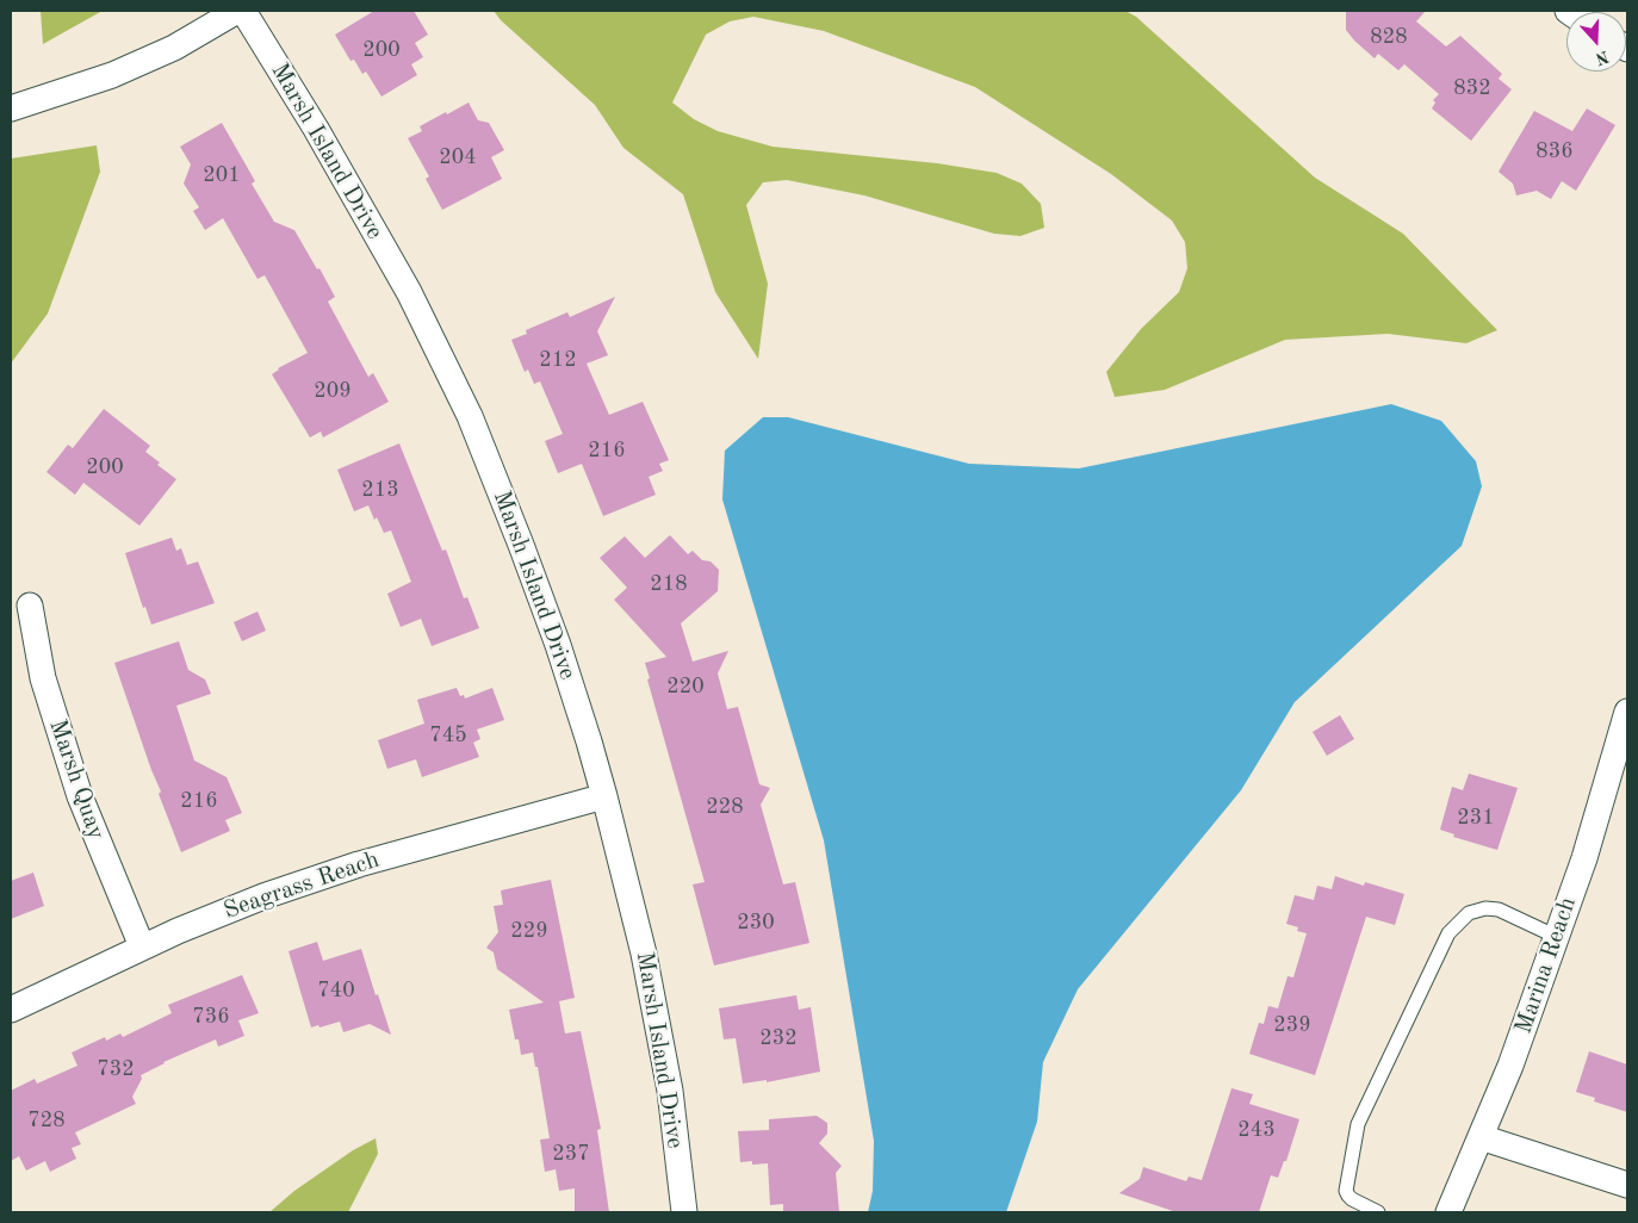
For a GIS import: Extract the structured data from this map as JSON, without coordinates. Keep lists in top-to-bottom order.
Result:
{
  "streets": {
    "street": [
      "Marsh Island Drive",
      "Marsh Quay",
      "Seagrass Reach",
      "Marina Reach"
    ]
  },
  "crossings": [
    ["Marsh Island Drive", "Seagrass Reach"],
    ["Marsh Quay", "Seagrass Reach"]
  ],
  "house_numbers": [
    "828",
    "200",
    "832",
    "836",
    "204",
    "201",
    "212",
    "209",
    "216",
    "200",
    "213",
    "218",
    "220",
    "745",
    "216",
    "228",
    "231",
    "230",
    "229",
    "740",
    "736",
    "239",
    "232",
    "732",
    "728",
    "243",
    "237"
  ],
  "north": "bottom"
}
